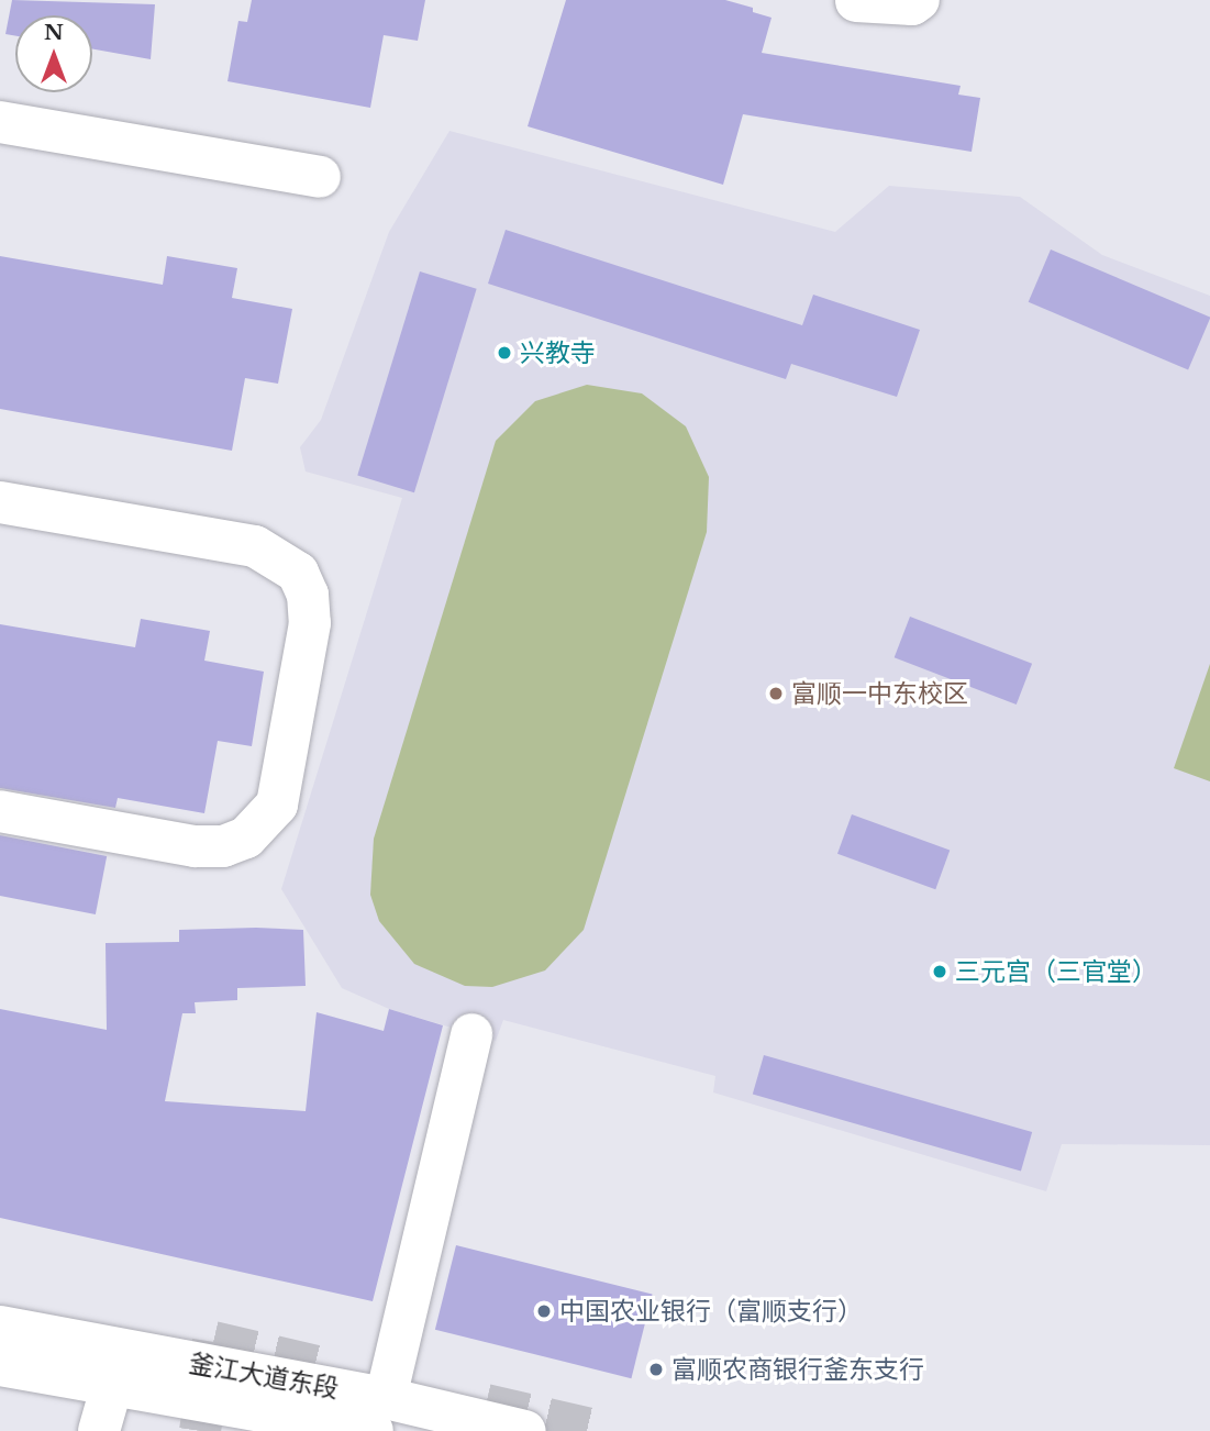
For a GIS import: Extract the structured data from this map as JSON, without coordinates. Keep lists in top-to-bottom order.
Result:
{
  "streets": {
    "main road": ["釜江大道东段"]
  },
  "places": [
    "兴教寺",
    "富顺一中东校区",
    "三元宫（三官堂）",
    "中国农业银行（富顺支行）",
    "富顺农商银行釜东支行"
  ],
  "north": "top"
}
